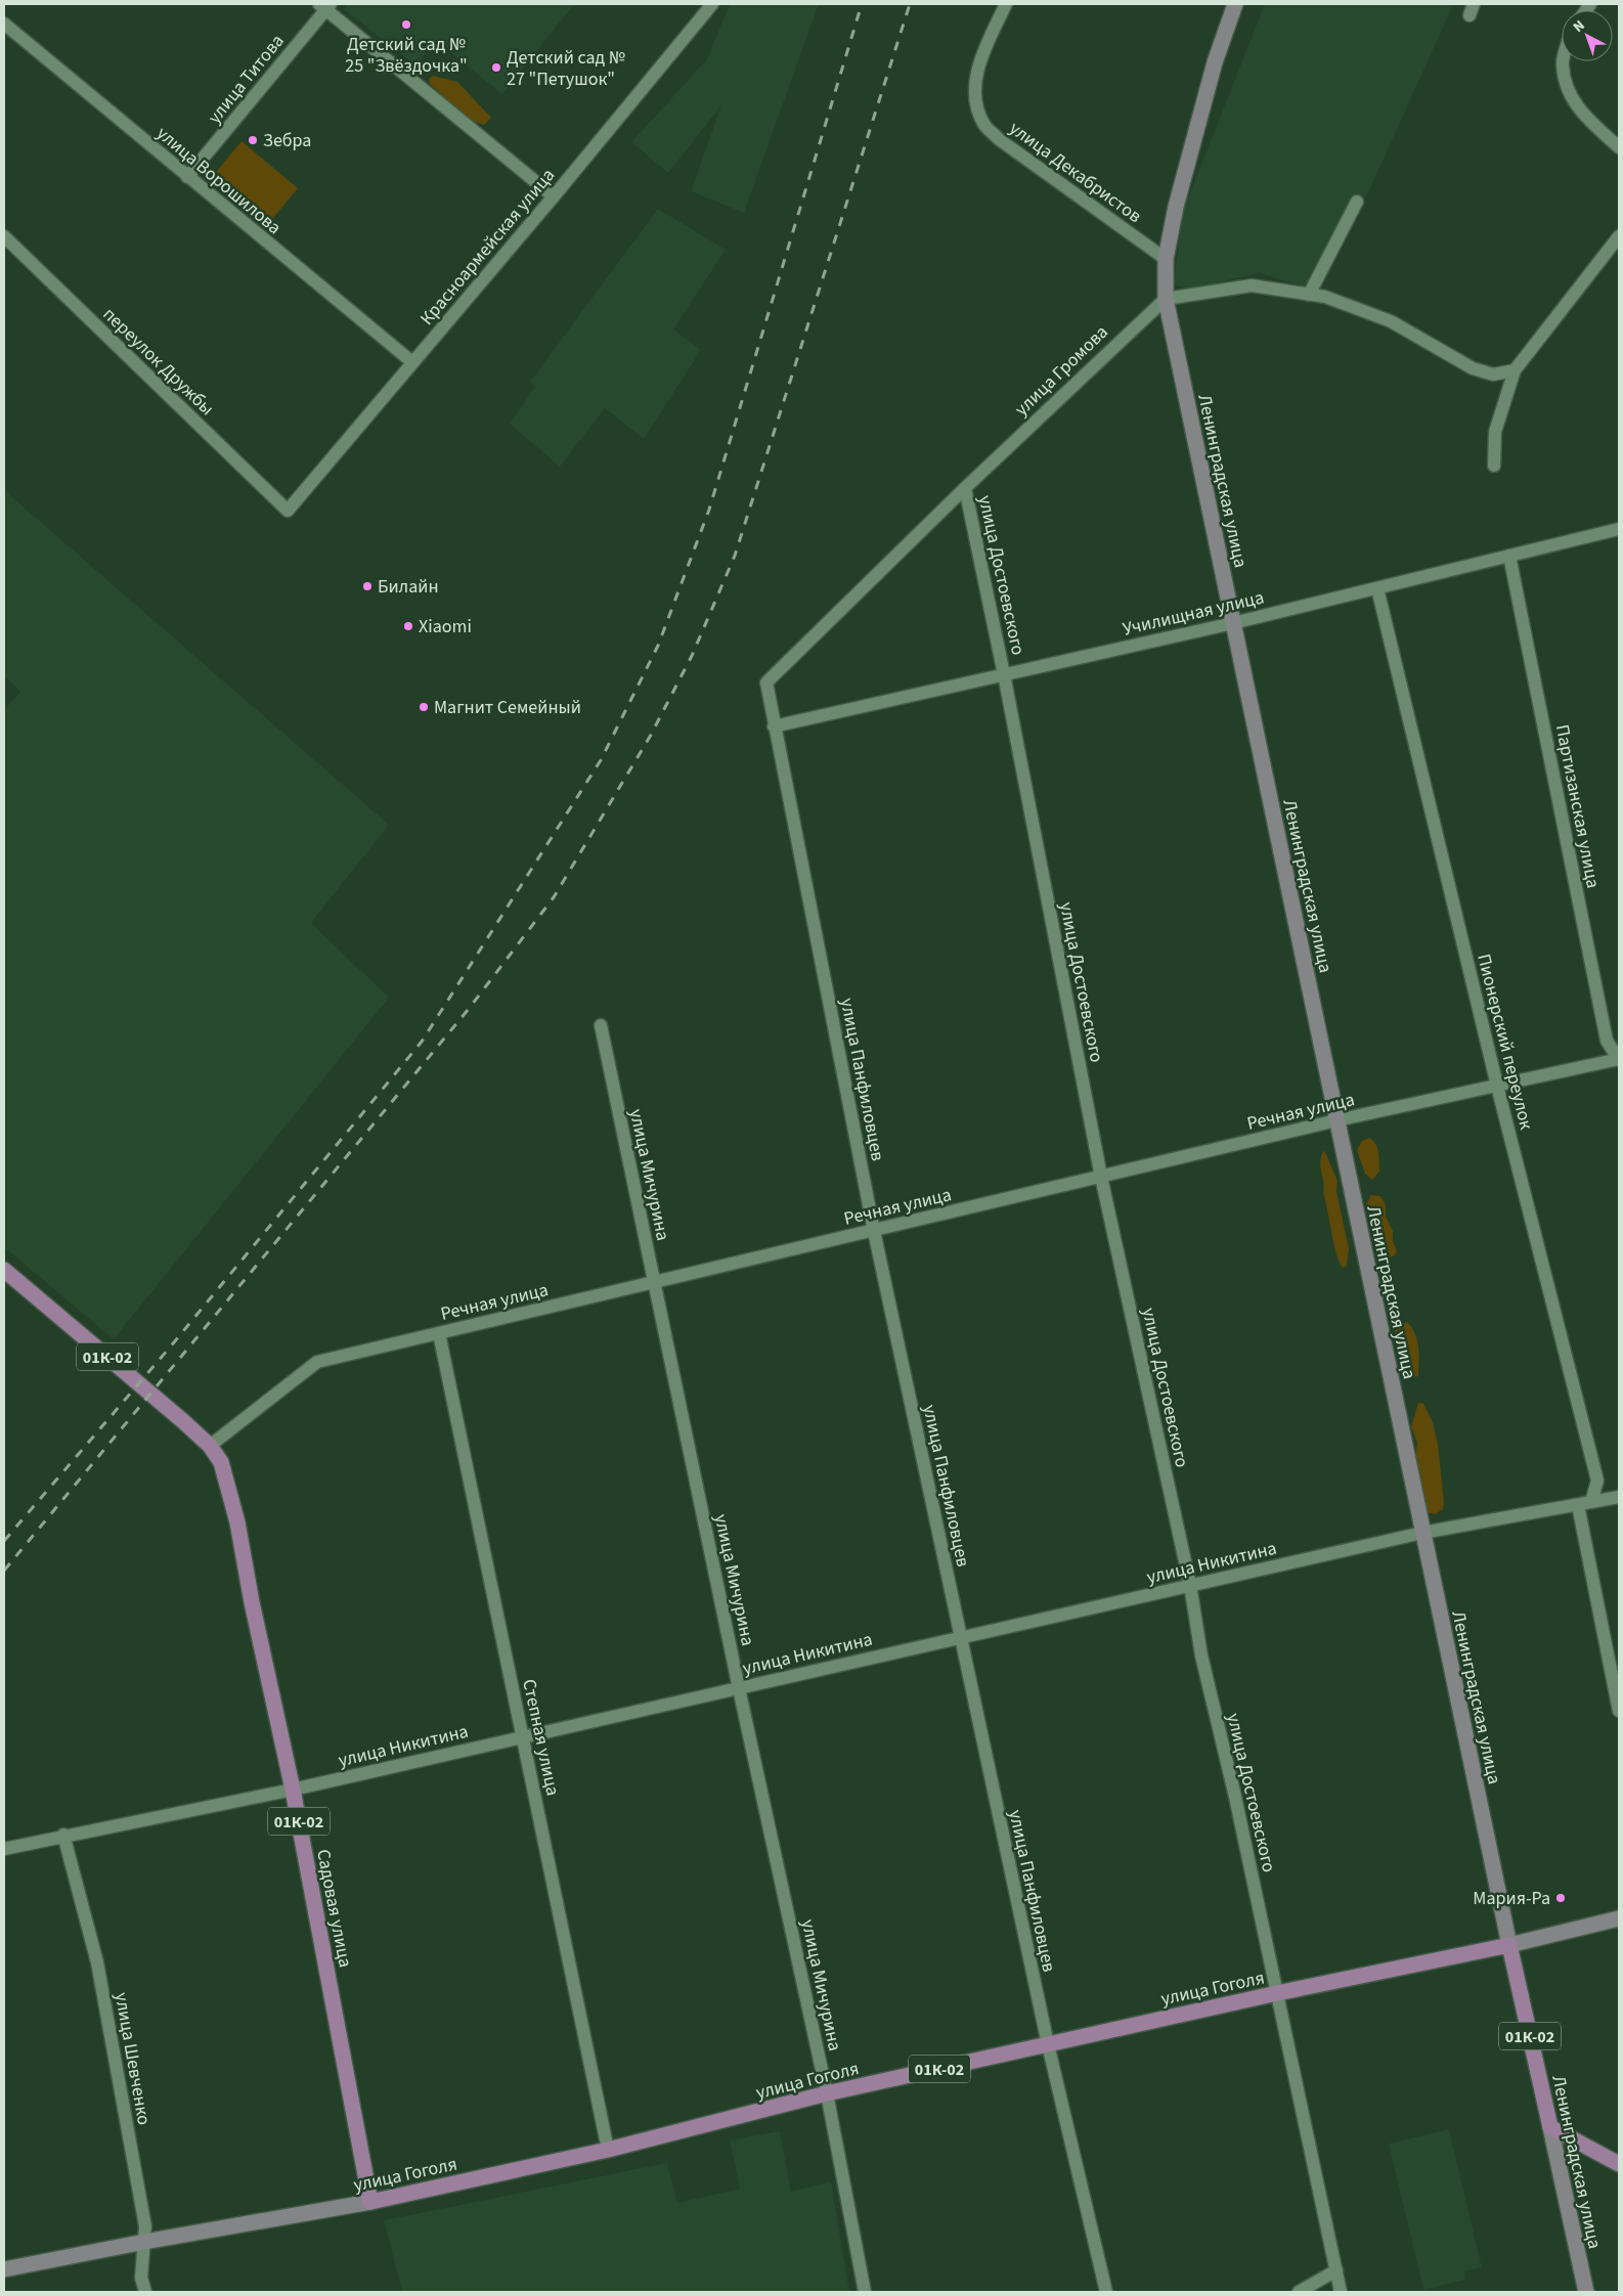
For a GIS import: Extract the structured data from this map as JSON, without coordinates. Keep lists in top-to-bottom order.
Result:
{
  "streets": {
    "main road": [
      "Ленинградская улица",
      "01К-02",
      "Садовая улица",
      "улица Гоголя"
    ],
    "street": [
      "улица Титова",
      "улица Декабристов",
      "улица Ворошилова",
      "Красноармейская улица",
      "переулок Дружбы",
      "улица Громова",
      "улица Достоевского",
      "Училищная улица",
      "Партизанская улица",
      "Пионерский переулок",
      "улица Панфиловцев",
      "Речная улица",
      "улица Мичурина",
      "улица Никитина",
      "Степная улица",
      "улица Шевченко"
    ]
  },
  "crossings": [
    ["улица Титова", "улица Ворошилова"],
    ["улица Ворошилова", "Красноармейская улица"],
    ["Красноармейская улица", "переулок Дружбы"],
    ["улица Громова", "Ленинградская улица"],
    ["улица Громова", "улица Достоевского"],
    ["улица Громова", "улица Панфиловцев"],
    ["Ленинградская улица", "Училищная улица"],
    ["Ленинградская улица", "Речная улица"],
    ["Ленинградская улица", "улица Никитина"],
    ["Ленинградская улица", "улица Гоголя"],
    ["улица Достоевского", "Училищная улица"],
    ["улица Достоевского", "Речная улица"],
    ["улица Достоевского", "улица Никитина"],
    ["улица Достоевского", "улица Гоголя"],
    ["Училищная улица", "Партизанская улица"],
    ["Училищная улица", "Пионерский переулок"],
    ["Училищная улица", "улица Панфиловцев"],
    ["Партизанская улица", "Речная улица"],
    ["Пионерский переулок", "Речная улица"],
    ["Пионерский переулок", "улица Никитина"],
    ["улица Панфиловцев", "Речная улица"],
    ["улица Панфиловцев", "улица Никитина"],
    ["улица Панфиловцев", "улица Гоголя"],
    ["Речная улица", "улица Мичурина"],
    ["Речная улица", "01К-02"],
    ["Речная улица", "Степная улица"],
    ["Речная улица", "Садовая улица"],
    ["улица Мичурина", "улица Никитина"],
    ["улица Мичурина", "улица Гоголя"],
    ["01К-02", "Садовая улица"],
    ["улица Никитина", "Степная улица"],
    ["улица Никитина", "Садовая улица"],
    ["улица Никитина", "улица Шевченко"],
    ["Степная улица", "улица Гоголя"],
    ["Садовая улица", "улица Гоголя"],
    ["улица Гоголя", "улица Шевченко"]
  ],
  "places": [
    "Детский сад № 25 \"Звёздочка\"",
    "Детский сад № 27 \"Петушок\"",
    "Зебра",
    "Билайн",
    "Xiaomi",
    "Магнит Семейный",
    "Мария-Ра"
  ],
  "north": "top left"
}
